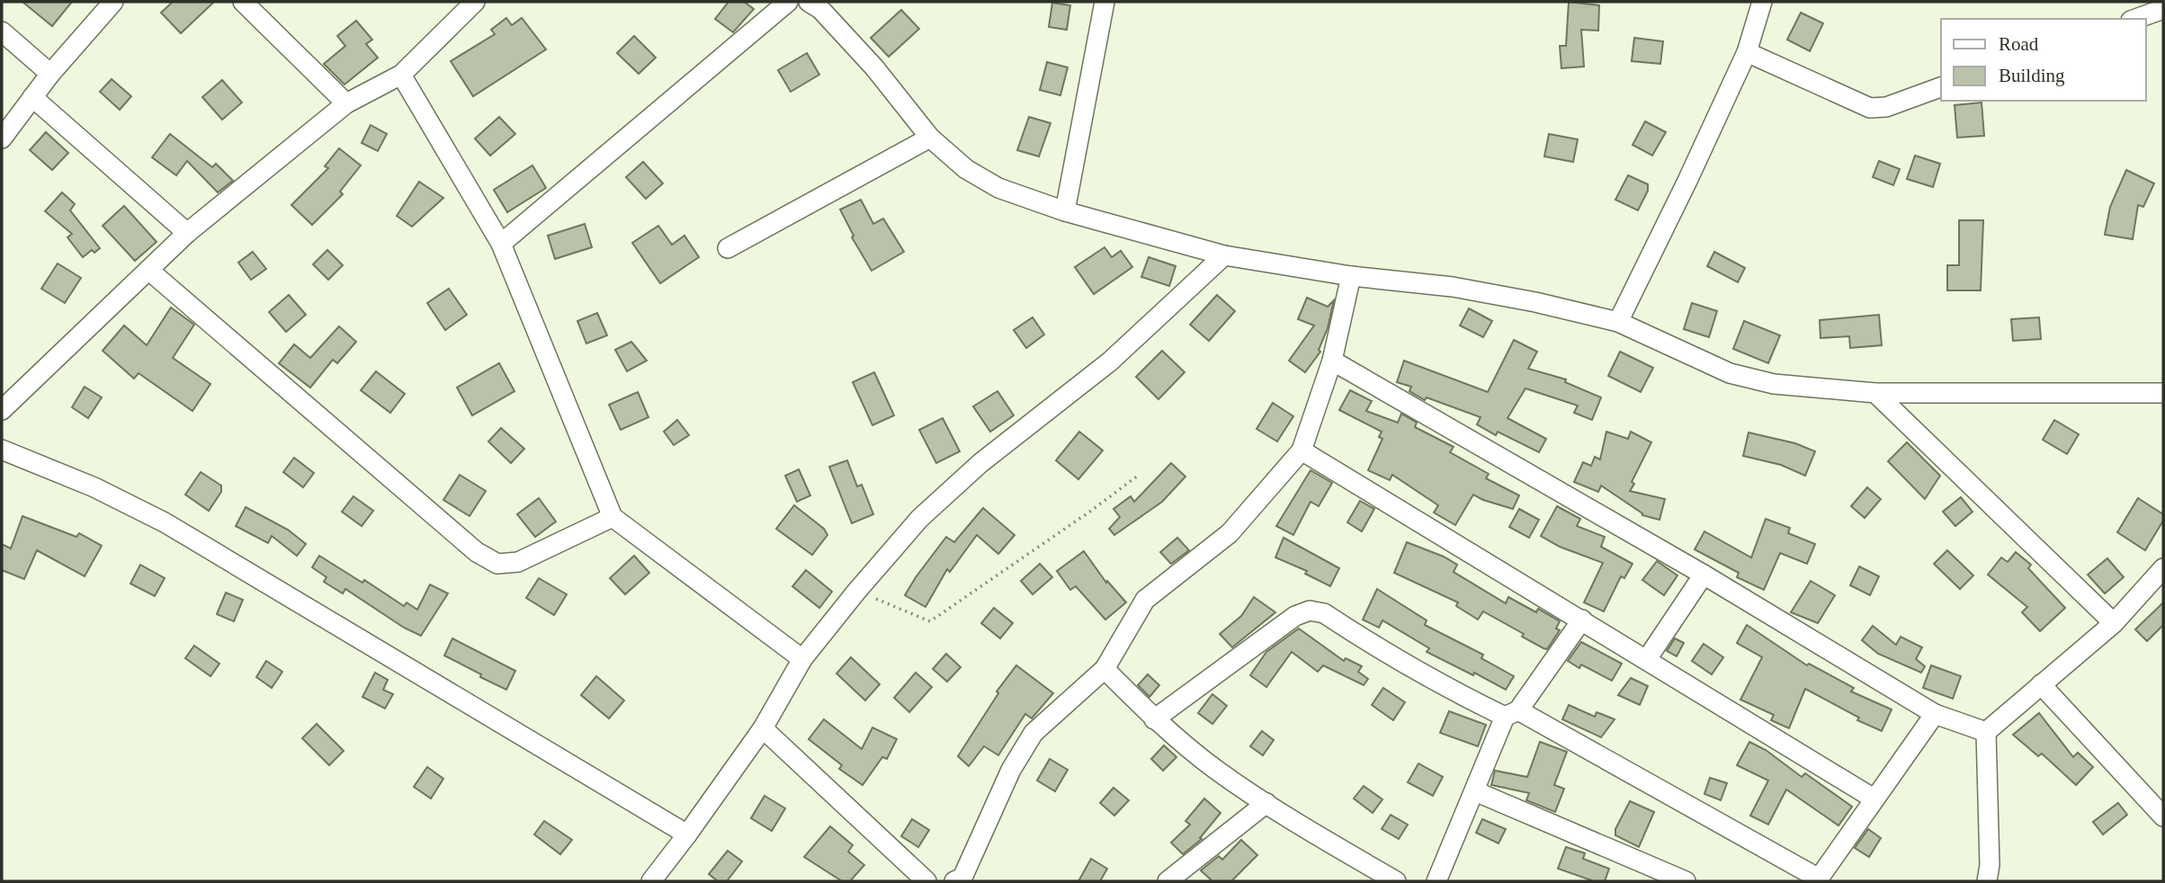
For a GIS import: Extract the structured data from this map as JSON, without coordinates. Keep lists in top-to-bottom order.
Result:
{
  "legend": ["Road", "Building"]
}
